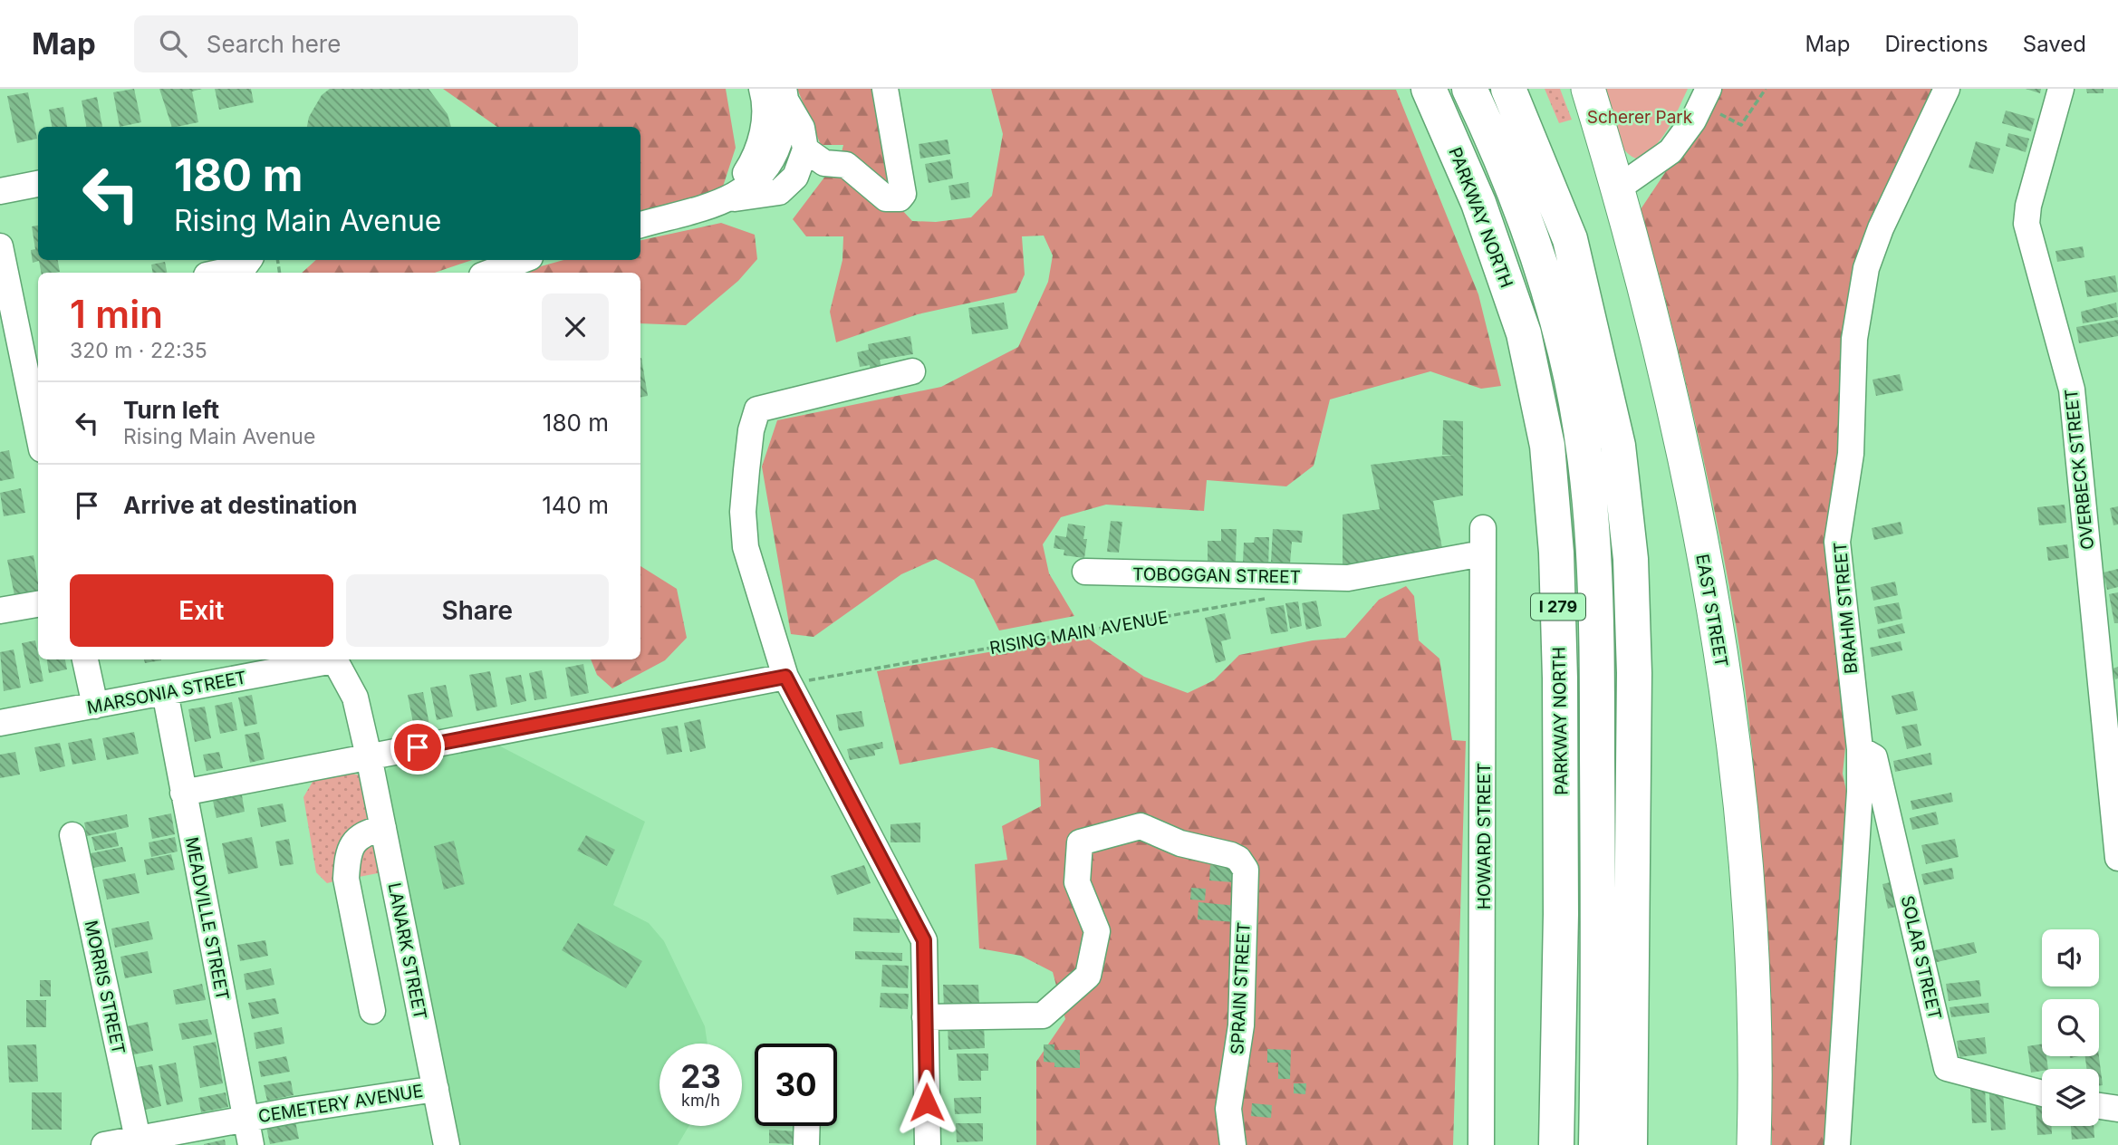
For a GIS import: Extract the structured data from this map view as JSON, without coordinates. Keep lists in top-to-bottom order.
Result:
{
  "streets": {
    "highway": ["PARKWAY NORTH", "I 279"],
    "main road": ["EAST STREET"],
    "street": [
      "OVERBECK STREET",
      "TOBOGGAN STREET",
      "BRAHM STREET",
      "MARSONIA STREET",
      "HOWARD STREET",
      "MEADVILLE STREET",
      "LANARK STREET",
      "SOLAR STREET",
      "MORRIS STREET",
      "SPRAIN STREET",
      "CEMETERY AVENUE"
    ],
    "path": ["RISING MAIN AVENUE"]
  },
  "crossings": [
    ["TOBOGGAN STREET", "HOWARD STREET"],
    ["BRAHM STREET", "SOLAR STREET"],
    ["MARSONIA STREET", "MEADVILLE STREET"],
    ["MEADVILLE STREET", "CEMETERY AVENUE"],
    ["LANARK STREET", "CEMETERY AVENUE"],
    ["MORRIS STREET", "CEMETERY AVENUE"]
  ],
  "parks": ["Scherer Park"],
  "page": {
    "header": "Map",
    "search": "Search here",
    "nav": ["Map", "Directions", "Saved"],
    "turn": ["180 m", "Rising Main Avenue"],
    "heading": ["1 min", "320 m · 22:35"],
    "list": [
      {
        "name": "Turn left",
        "note": "Rising Main Avenue",
        "value": "180 m"
      },
      {
        "name": "Arrive at destination",
        "value": "140 m"
      }
    ],
    "buttons": ["Exit", "Share"],
    "speed": "23 km/h",
    "limit": "30"
  }
}
